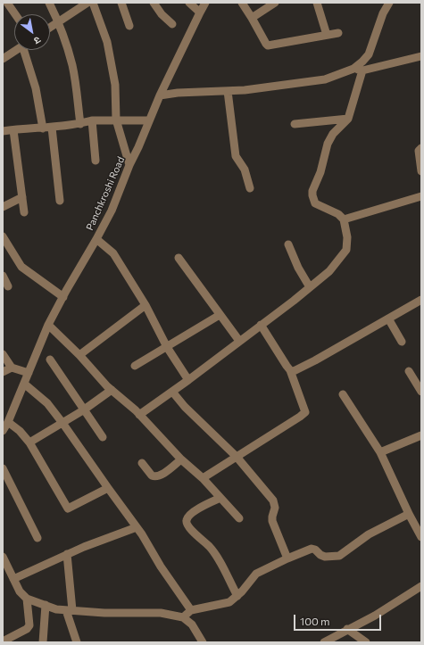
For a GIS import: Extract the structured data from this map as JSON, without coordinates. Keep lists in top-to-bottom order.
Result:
{
  "streets": {
    "street": ["Panchkroshi Road"]
  },
  "scale_bar": "100 m",
  "north": "bottom right"
}
